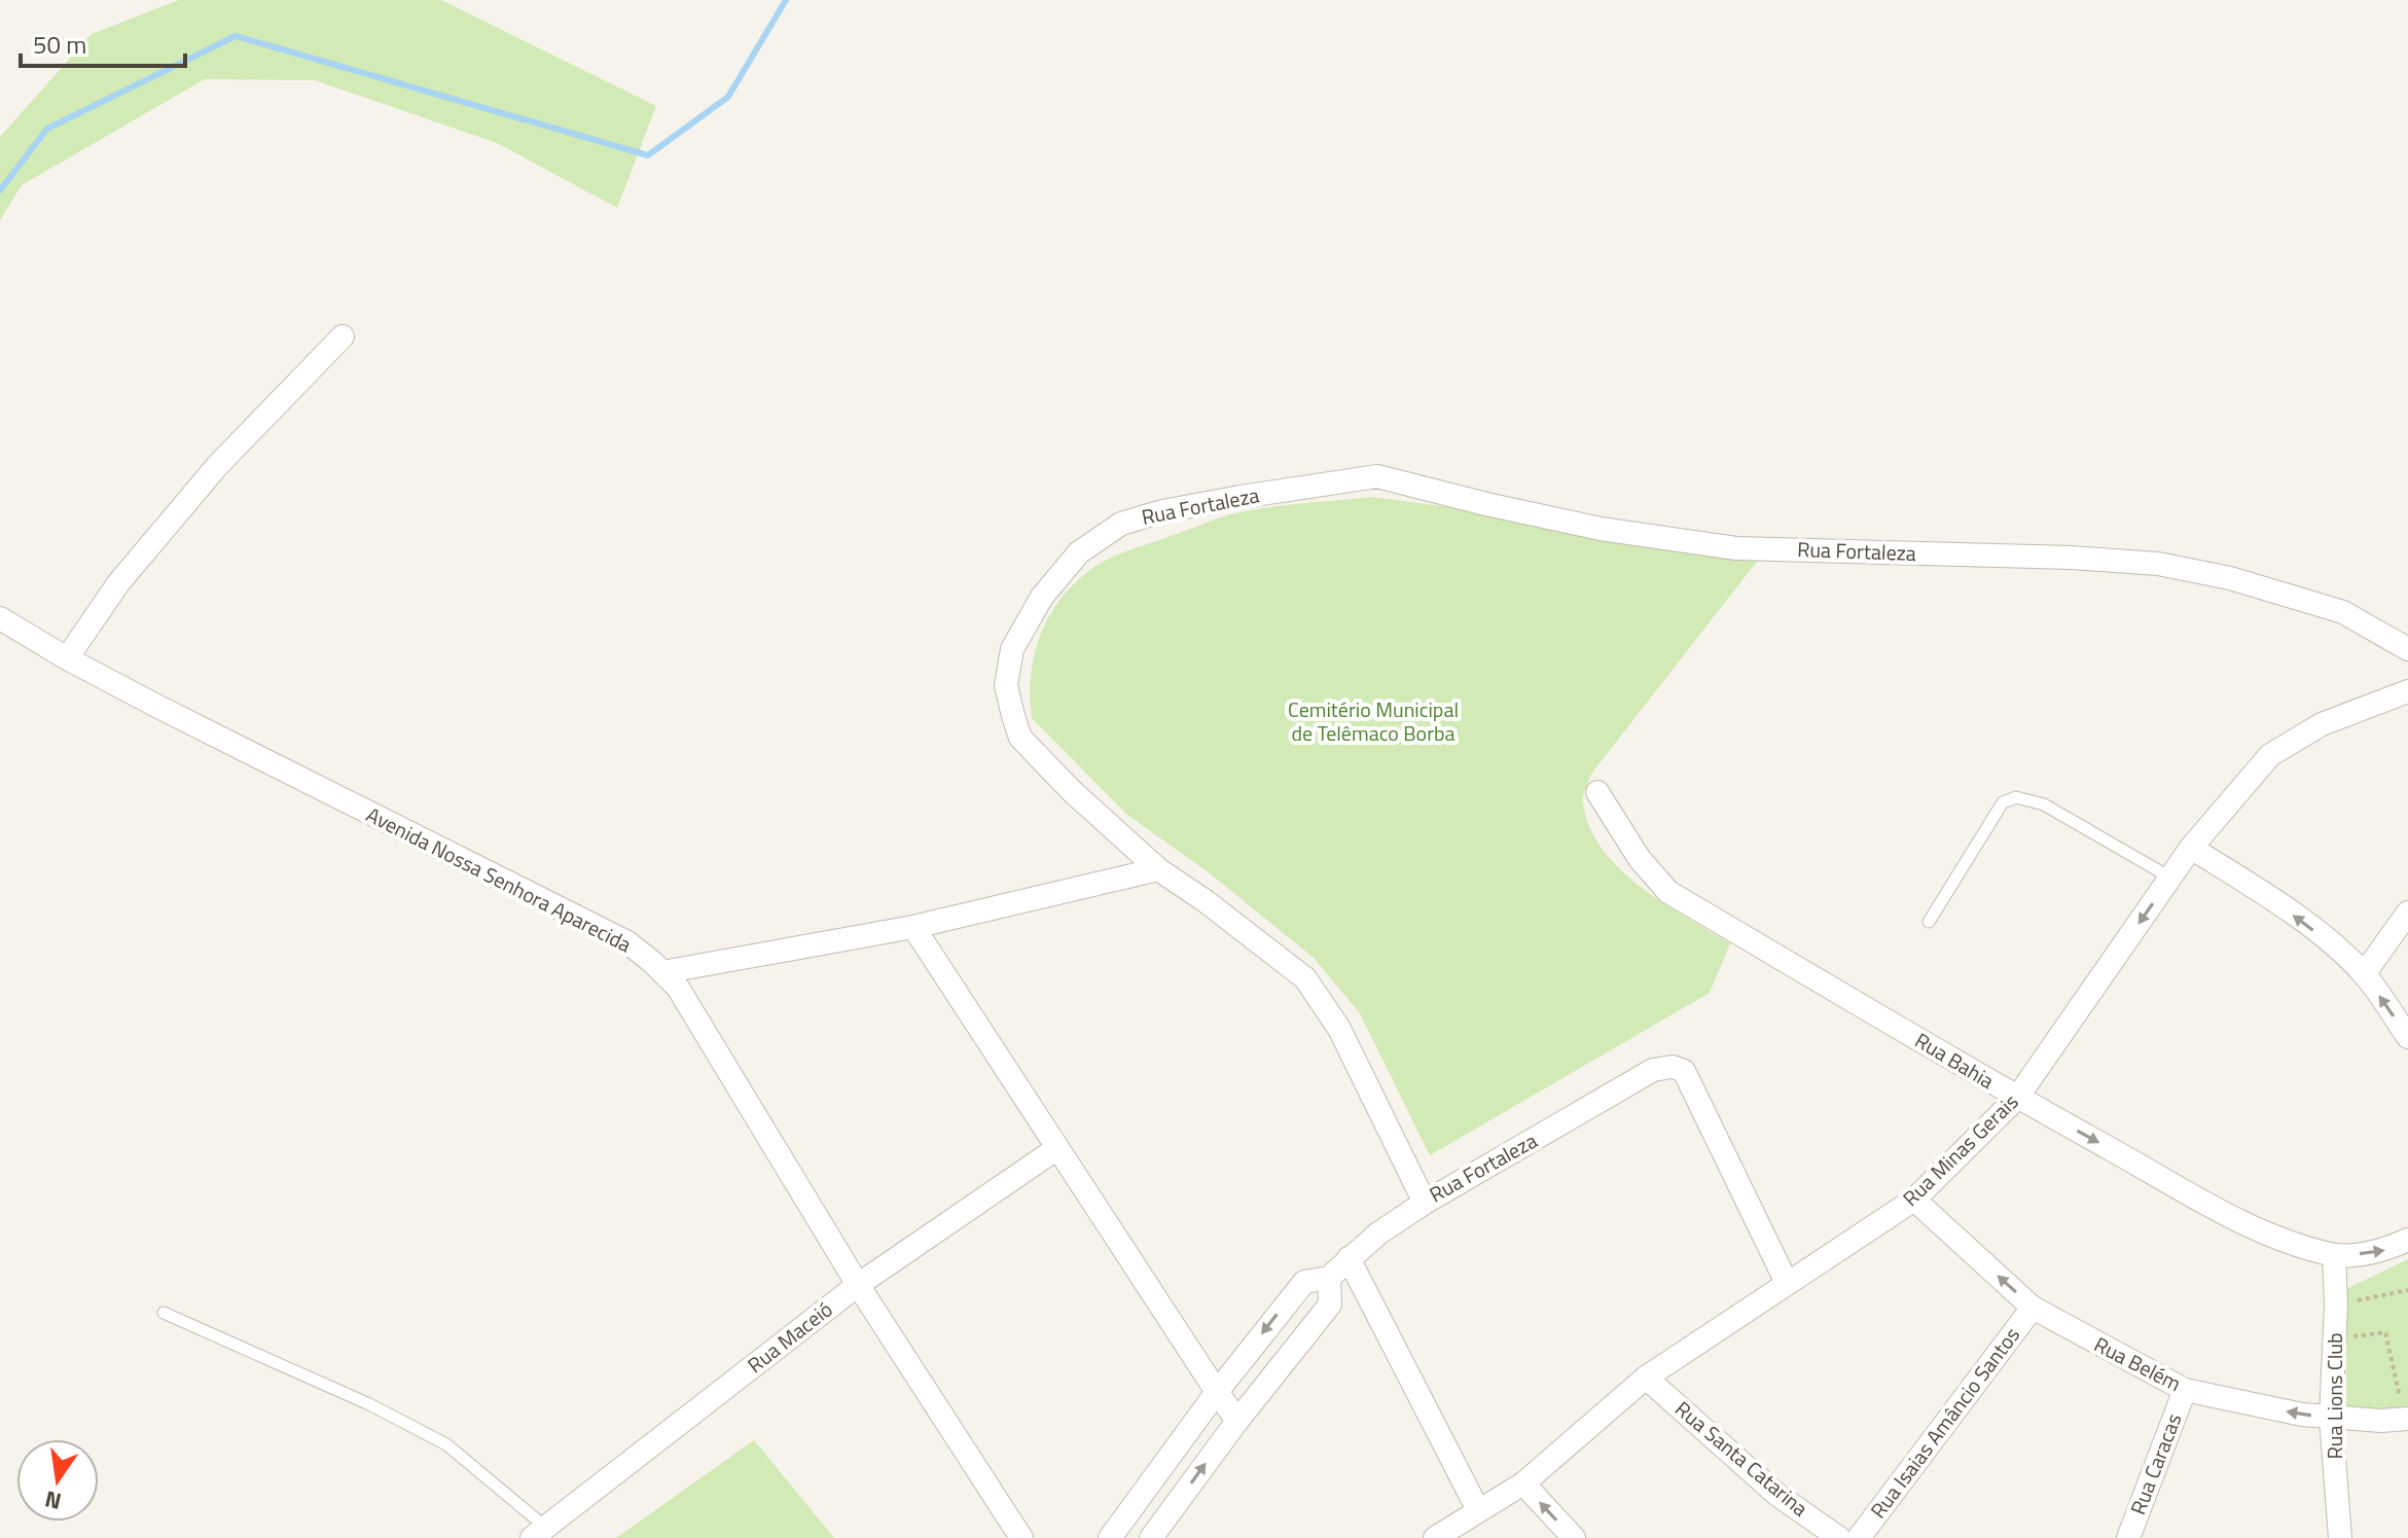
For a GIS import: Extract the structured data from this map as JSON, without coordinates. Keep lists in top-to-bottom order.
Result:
{
  "streets": {
    "street": [
      "Rua Fortaleza",
      "Avenida Nossa Senhora Aparecida",
      "Rua Bahia",
      "Rua Minas Gerais",
      "Rua Maceió",
      "Rua Belém",
      "Rua Lions Club",
      "Rua Isaias Amâncio Santos",
      "Rua Santa Catarina",
      "Rua Caracas"
    ]
  },
  "crossings": [
    ["Rua Fortaleza", "Rua Minas Gerais"],
    ["Avenida Nossa Senhora Aparecida", "Rua Maceió"],
    ["Rua Bahia", "Rua Minas Gerais"],
    ["Rua Bahia", "Rua Lions Club"],
    ["Rua Minas Gerais", "Rua Belém"],
    ["Rua Minas Gerais", "Rua Santa Catarina"],
    ["Rua Belém", "Rua Lions Club"],
    ["Rua Belém", "Rua Isaias Amâncio Santos"],
    ["Rua Belém", "Rua Caracas"]
  ],
  "one_way": ["Rua Bahia", "Rua Belém"],
  "parks": ["Cemitério Municipal de Telêmaco Borba"],
  "scale_bar": "50 m",
  "north": "bottom"
}
